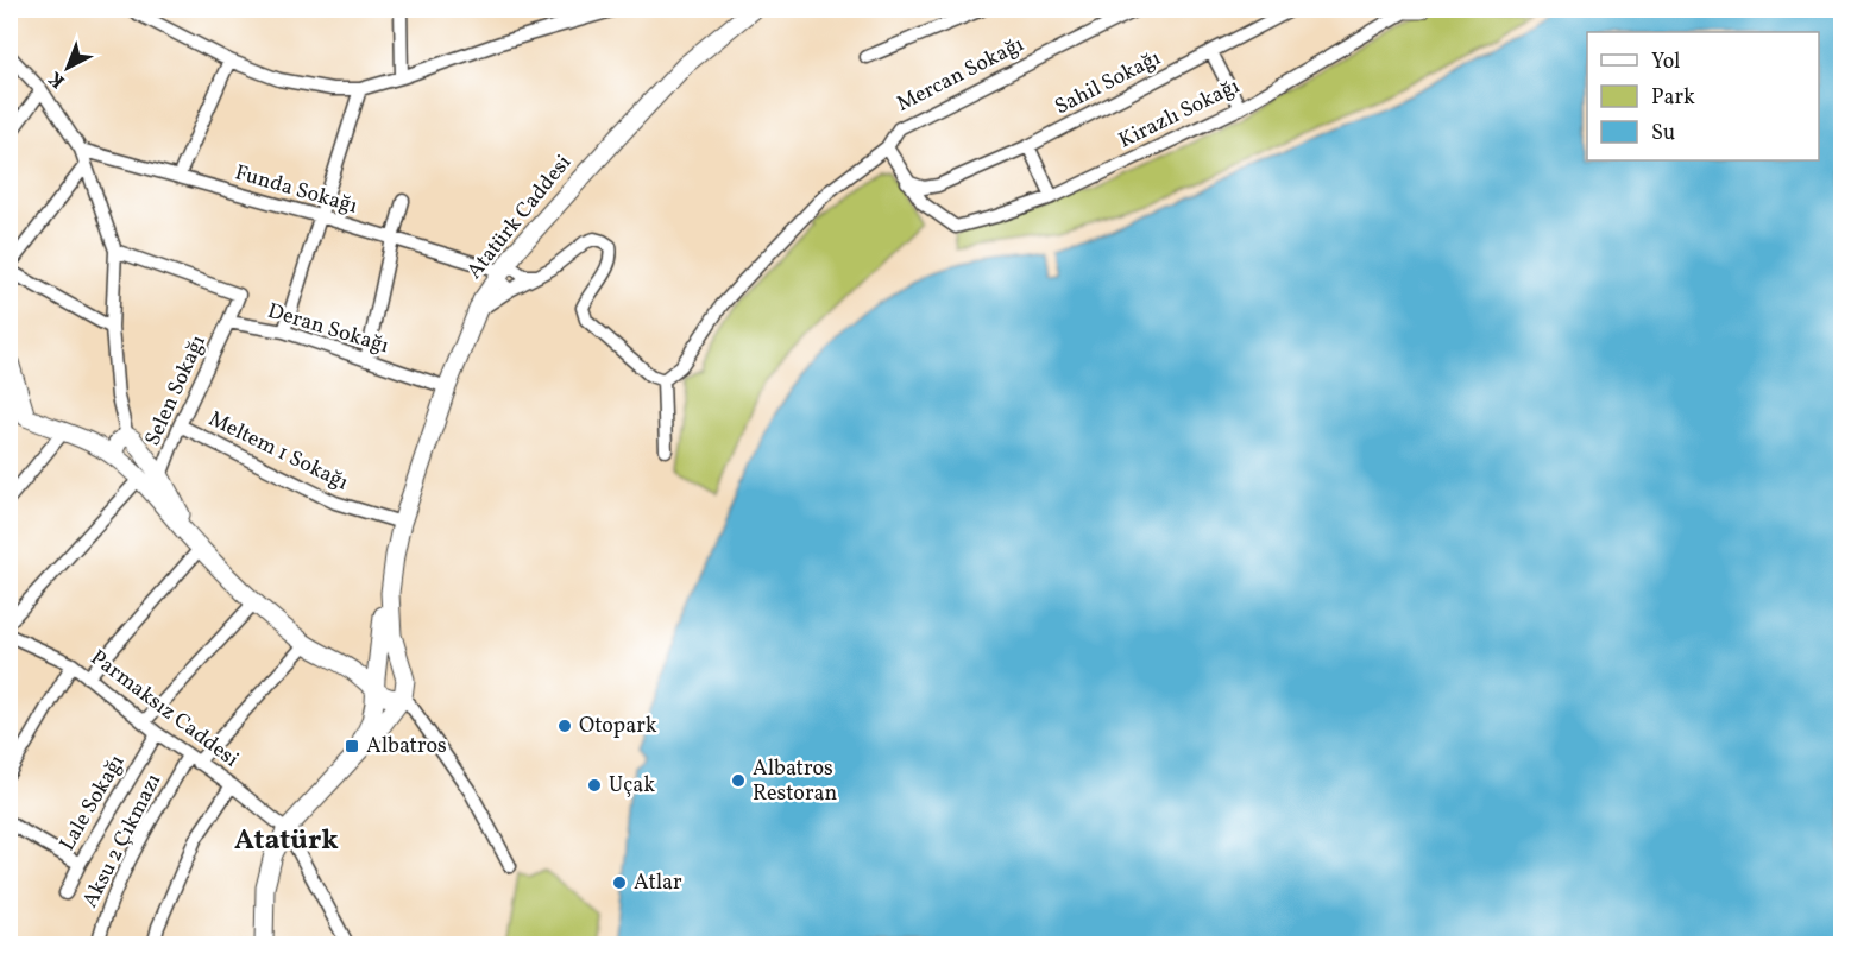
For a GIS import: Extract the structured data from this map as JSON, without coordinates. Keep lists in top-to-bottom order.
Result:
{
  "streets": {
    "main road": ["Atatürk Caddesi"],
    "street": [
      "Mercan Sokağı",
      "Sahil Sokağı",
      "Kirazlı Sokağı",
      "Funda Sokağı",
      "Deran Sokağı",
      "Selen Sokağı",
      "Meltem 1 Sokağı",
      "Parmaksız Caddesi",
      "Lale Sokağı",
      "Aksu 2 Çıkmazı"
    ]
  },
  "crossings": [
    ["Funda Sokağı", "Atatürk Caddesi"],
    ["Atatürk Caddesi", "Deran Sokağı"],
    ["Atatürk Caddesi", "Meltem 1 Sokağı"],
    ["Deran Sokağı", "Selen Sokağı"],
    ["Selen Sokağı", "Meltem 1 Sokağı"],
    ["Parmaksız Caddesi", "Lale Sokağı"],
    ["Parmaksız Caddesi", "Aksu 2 Çıkmazı"]
  ],
  "districts": ["Atatürk"],
  "places": {
    "other": [
      "Otopark",
      "Albatros Restoran",
      "Uçak",
      "Atlar"
    ],
    "transit": ["Albatros"]
  },
  "legend": ["Yol", "Park", "Su"],
  "north": "bottom left"
}
